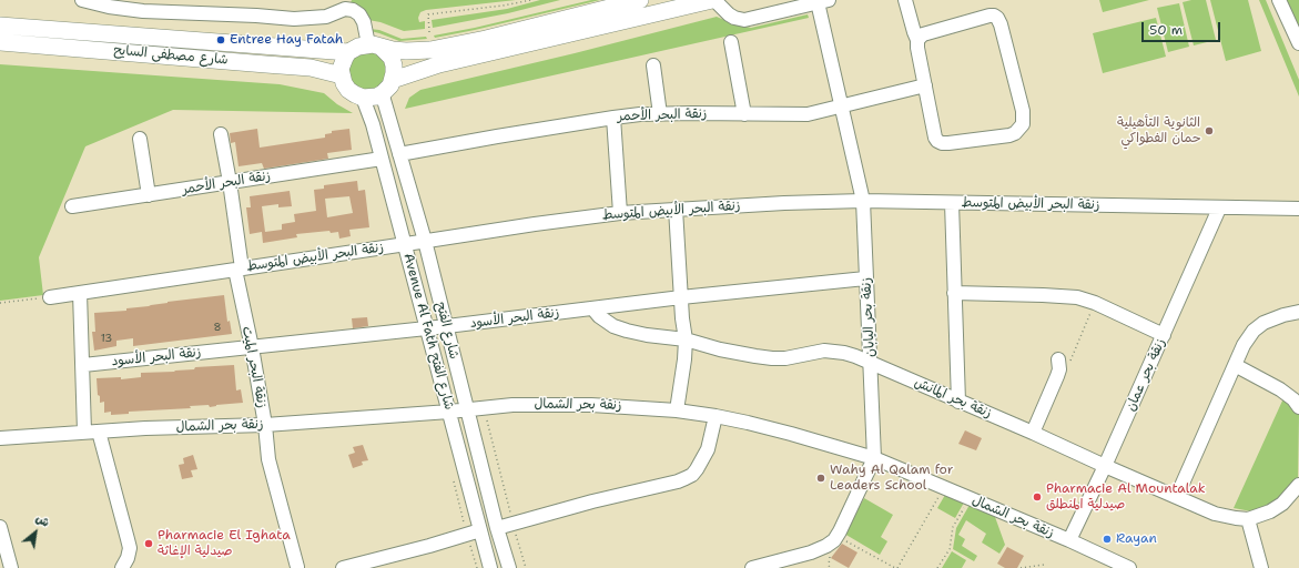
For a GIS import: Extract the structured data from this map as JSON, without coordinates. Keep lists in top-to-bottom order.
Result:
{
  "streets": {
    "main road": ["شارع مصطفى السايح"],
    "street": [
      "زنقة البحر الأحمر",
      "زنقة البحر الأبيض المتوسط",
      "زنقة بحر اليابان",
      "زنقة البحر الأسود",
      "شارع الفتح",
      "Avenue Al Fath شارع الفتح",
      "زنقة البحر الميت",
      "زنقة بحر عمان",
      "زنقة بحر المانش",
      "زنقة بحر الشمال"
    ]
  },
  "crossings": [
    ["شارع مصطفى السايح", "شارع الفتح"],
    ["شارع مصطفى السايح", "Avenue Al Fath شارع الفتح"],
    ["زنقة البحر الأحمر", "زنقة بحر اليابان"],
    ["زنقة البحر الأحمر", "شارع الفتح"],
    ["زنقة البحر الأحمر", "Avenue Al Fath شارع الفتح"],
    ["زنقة البحر الأحمر", "زنقة البحر الميت"],
    ["زنقة البحر الأبيض المتوسط", "زنقة بحر اليابان"],
    ["زنقة البحر الأبيض المتوسط", "شارع الفتح"],
    ["زنقة البحر الأبيض المتوسط", "Avenue Al Fath شارع الفتح"],
    ["زنقة البحر الأبيض المتوسط", "زنقة البحر الميت"],
    ["زنقة البحر الأبيض المتوسط", "زنقة بحر عمان"],
    ["زنقة بحر اليابان", "زنقة البحر الأسود"],
    ["زنقة بحر اليابان", "زنقة بحر المانش"],
    ["زنقة بحر اليابان", "زنقة بحر الشمال"],
    ["زنقة البحر الأسود", "شارع الفتح"],
    ["زنقة البحر الأسود", "Avenue Al Fath شارع الفتح"],
    ["زنقة البحر الأسود", "زنقة البحر الميت"],
    ["زنقة البحر الأسود", "زنقة بحر المانش"],
    ["شارع الفتح", "Avenue Al Fath شارع الفتح"],
    ["شارع الفتح", "زنقة بحر الشمال"],
    ["Avenue Al Fath شارع الفتح", "زنقة بحر الشمال"],
    ["زنقة البحر الميت", "زنقة بحر الشمال"],
    ["زنقة بحر عمان", "زنقة بحر المانش"],
    ["زنقة بحر عمان", "زنقة بحر الشمال"]
  ],
  "places": [
    "Entree Hay Fatah",
    "الثانوية التأهيلية حمان الفطواكي",
    "Wahy Al Qalam for Leaders School",
    "Pharmacie Al Mountalak صيدلية المنطلق",
    "Rayan",
    "Pharmacie El Ighata صيدلية الإغاثة"
  ],
  "house_numbers": ["8", "13"],
  "scale_bar": "50 m",
  "north": "top right"
}
